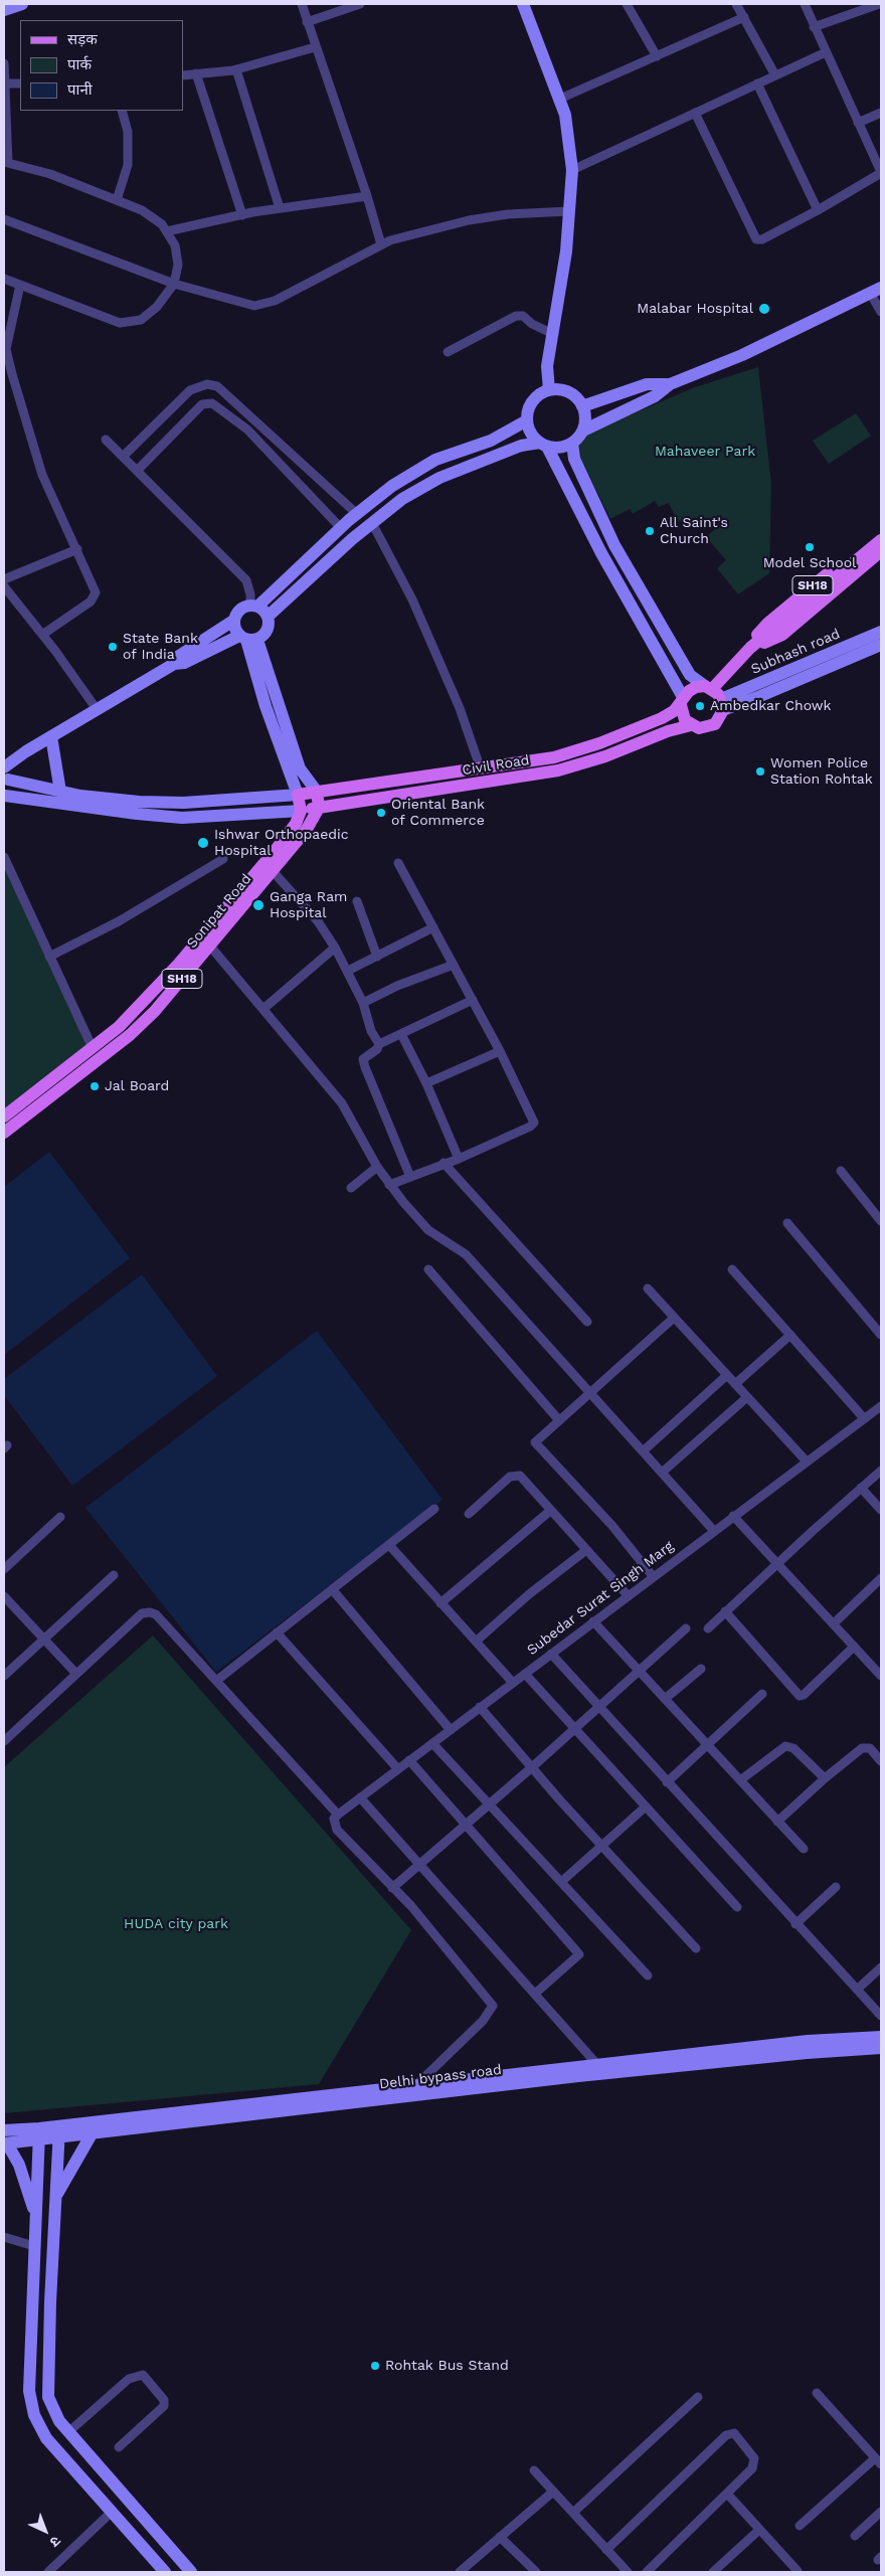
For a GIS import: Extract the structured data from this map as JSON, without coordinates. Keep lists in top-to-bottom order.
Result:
{
  "streets": {
    "main road": [
      "SH18",
      "Subhash road",
      "Civil Road",
      "Sonipat Road",
      "Delhi bypass road"
    ],
    "street": ["Subedar Surat Singh Marg"]
  },
  "crossings": [
    ["SH18", "Subhash road"],
    ["SH18", "Civil Road"],
    ["Subhash road", "Civil Road"],
    ["Civil Road", "Sonipat Road"]
  ],
  "parks": ["Mahaveer Park", "HUDA city park"],
  "places": [
    "Malabar Hospital",
    "All Saint's Church",
    "Model School",
    "State Bank of India",
    "Ambedkar Chowk",
    "Women Police Station Rohtak",
    "Oriental Bank of Commerce",
    "Ishwar Orthopaedic Hospital",
    "Ganga Ram Hospital",
    "Jal Board",
    "Rohtak Bus Stand"
  ],
  "legend": ["सड़क", "पार्क", "पानी"],
  "north": "bottom right"
}
